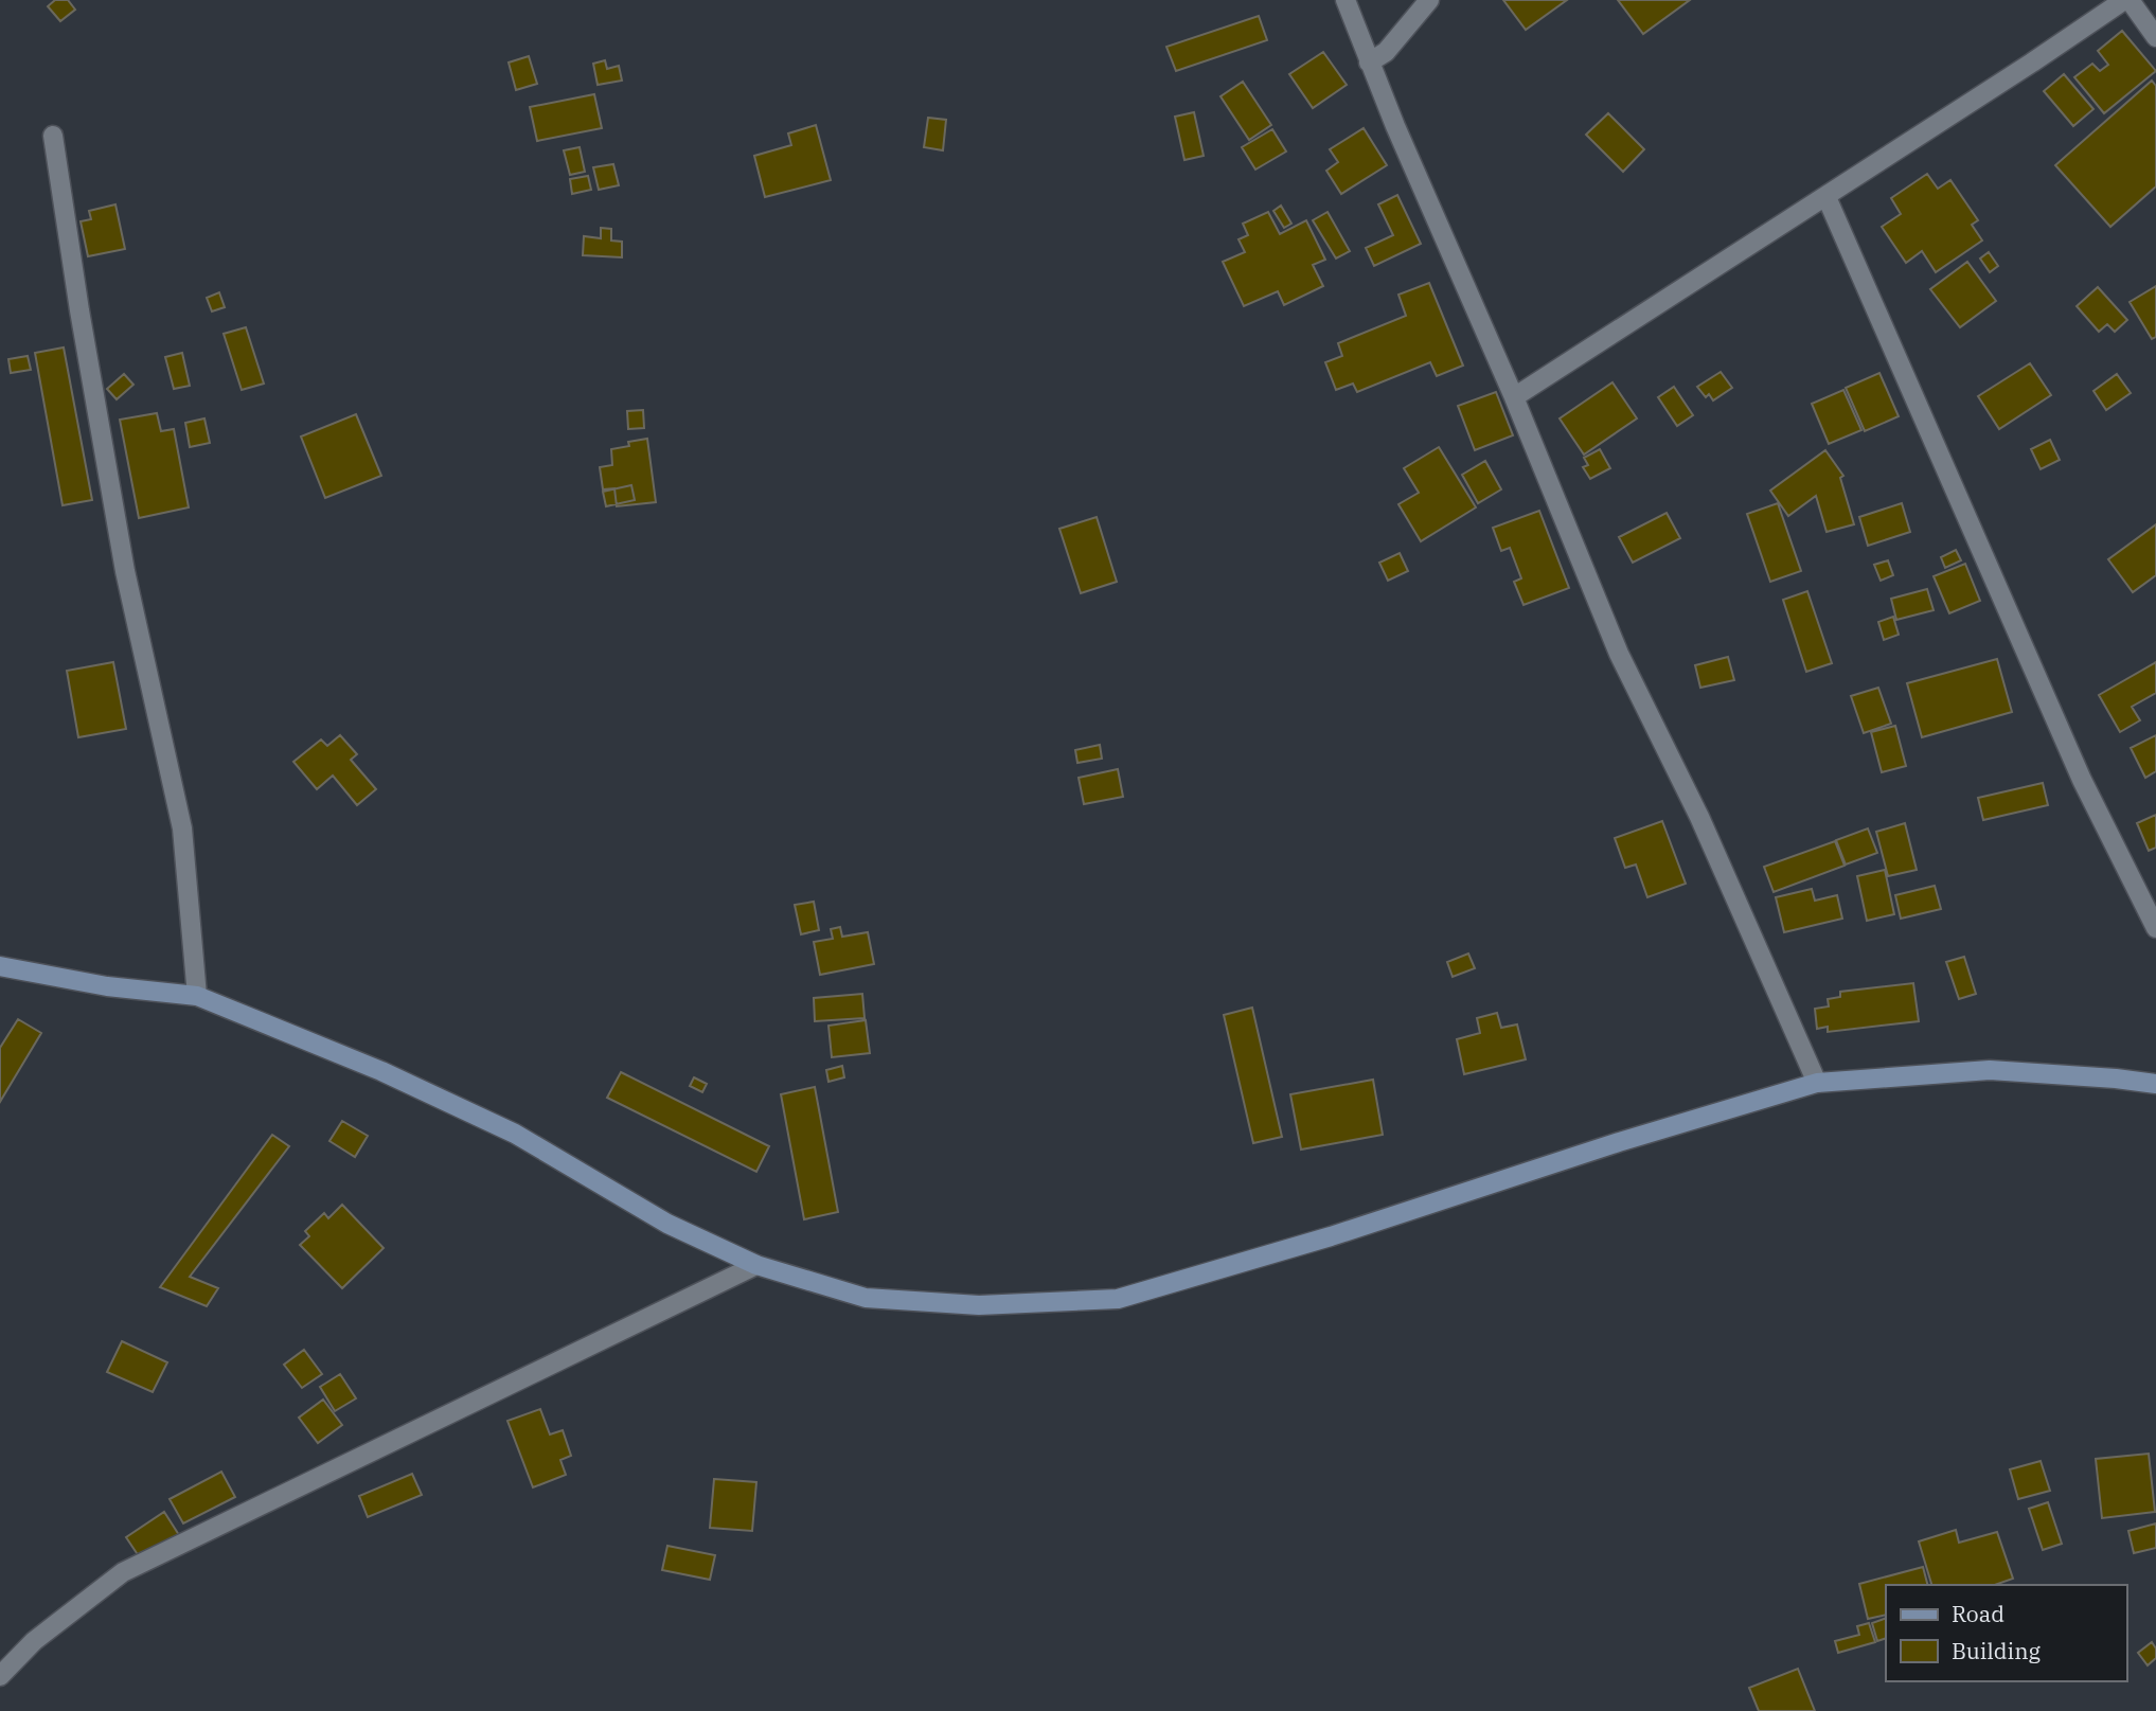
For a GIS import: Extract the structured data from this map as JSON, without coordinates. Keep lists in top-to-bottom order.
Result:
{
  "legend": ["Road", "Building"]
}
